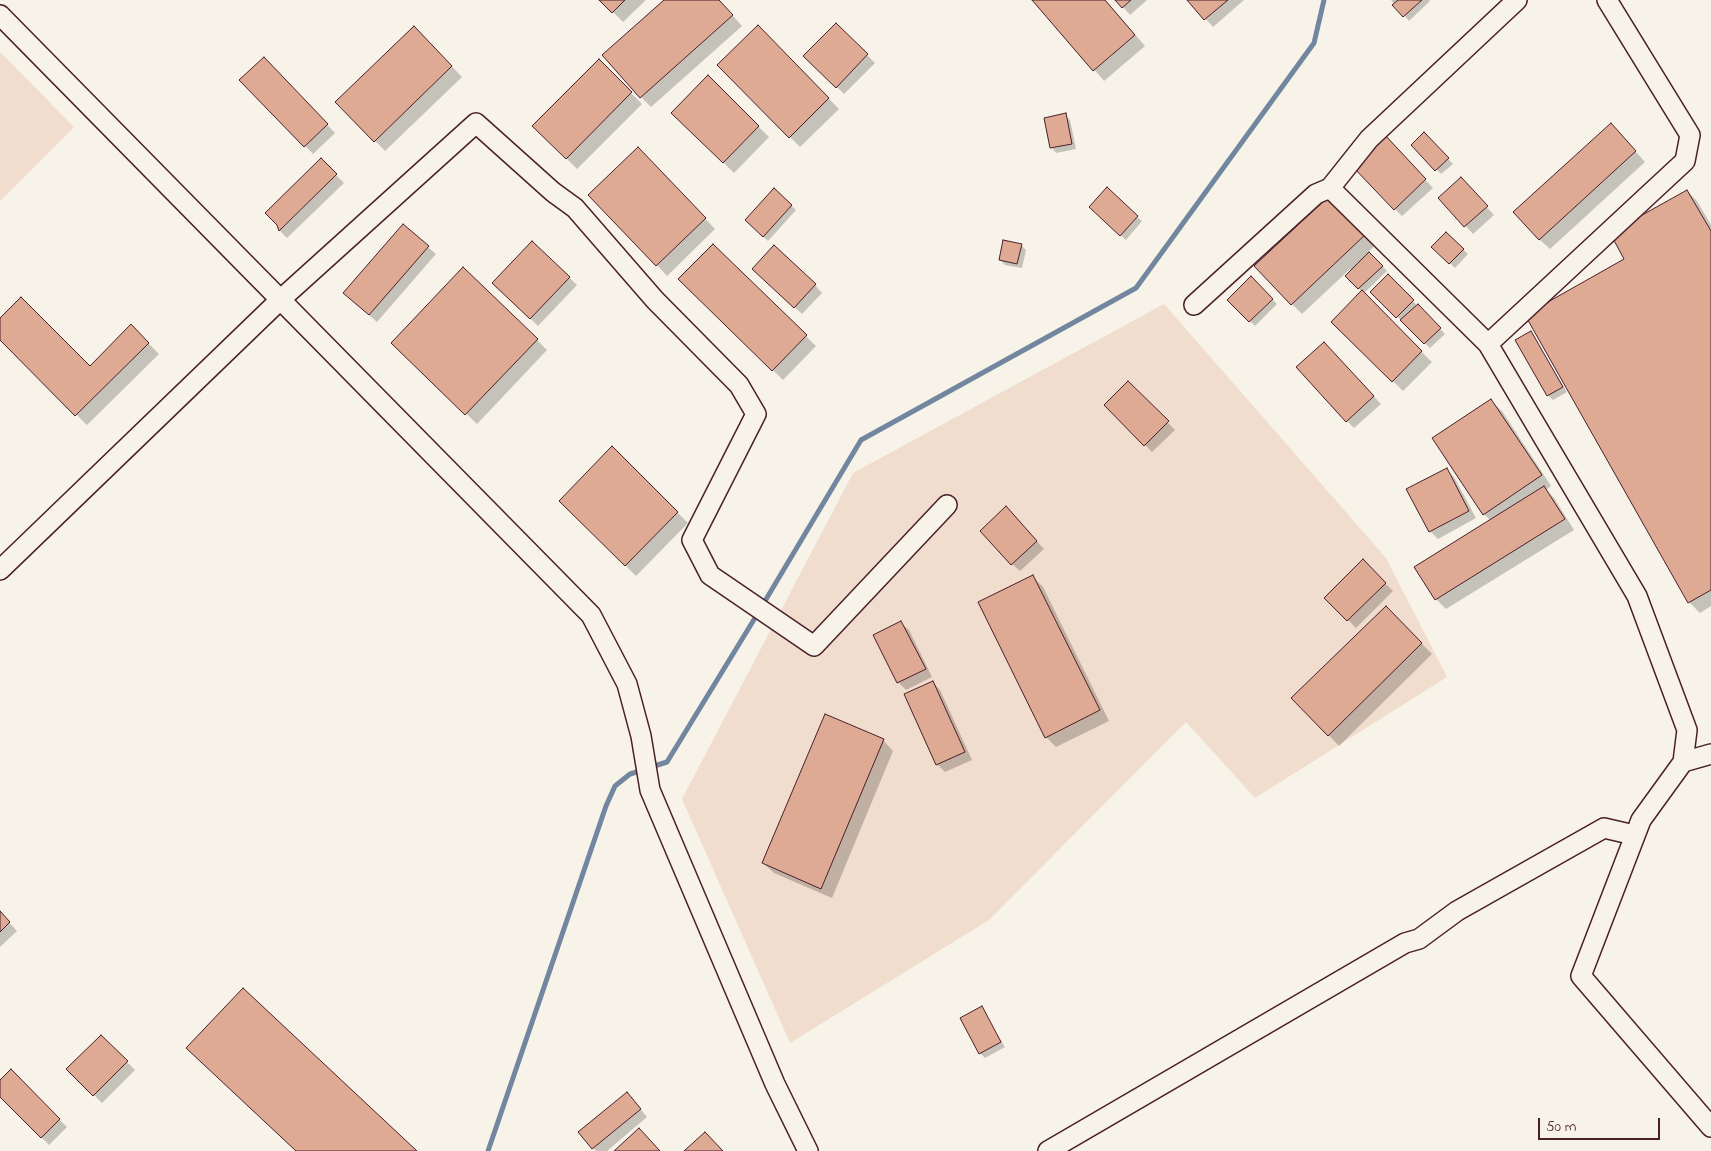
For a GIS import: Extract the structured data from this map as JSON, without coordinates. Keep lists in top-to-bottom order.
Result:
{
  "scale_bar": "50 m"
}
